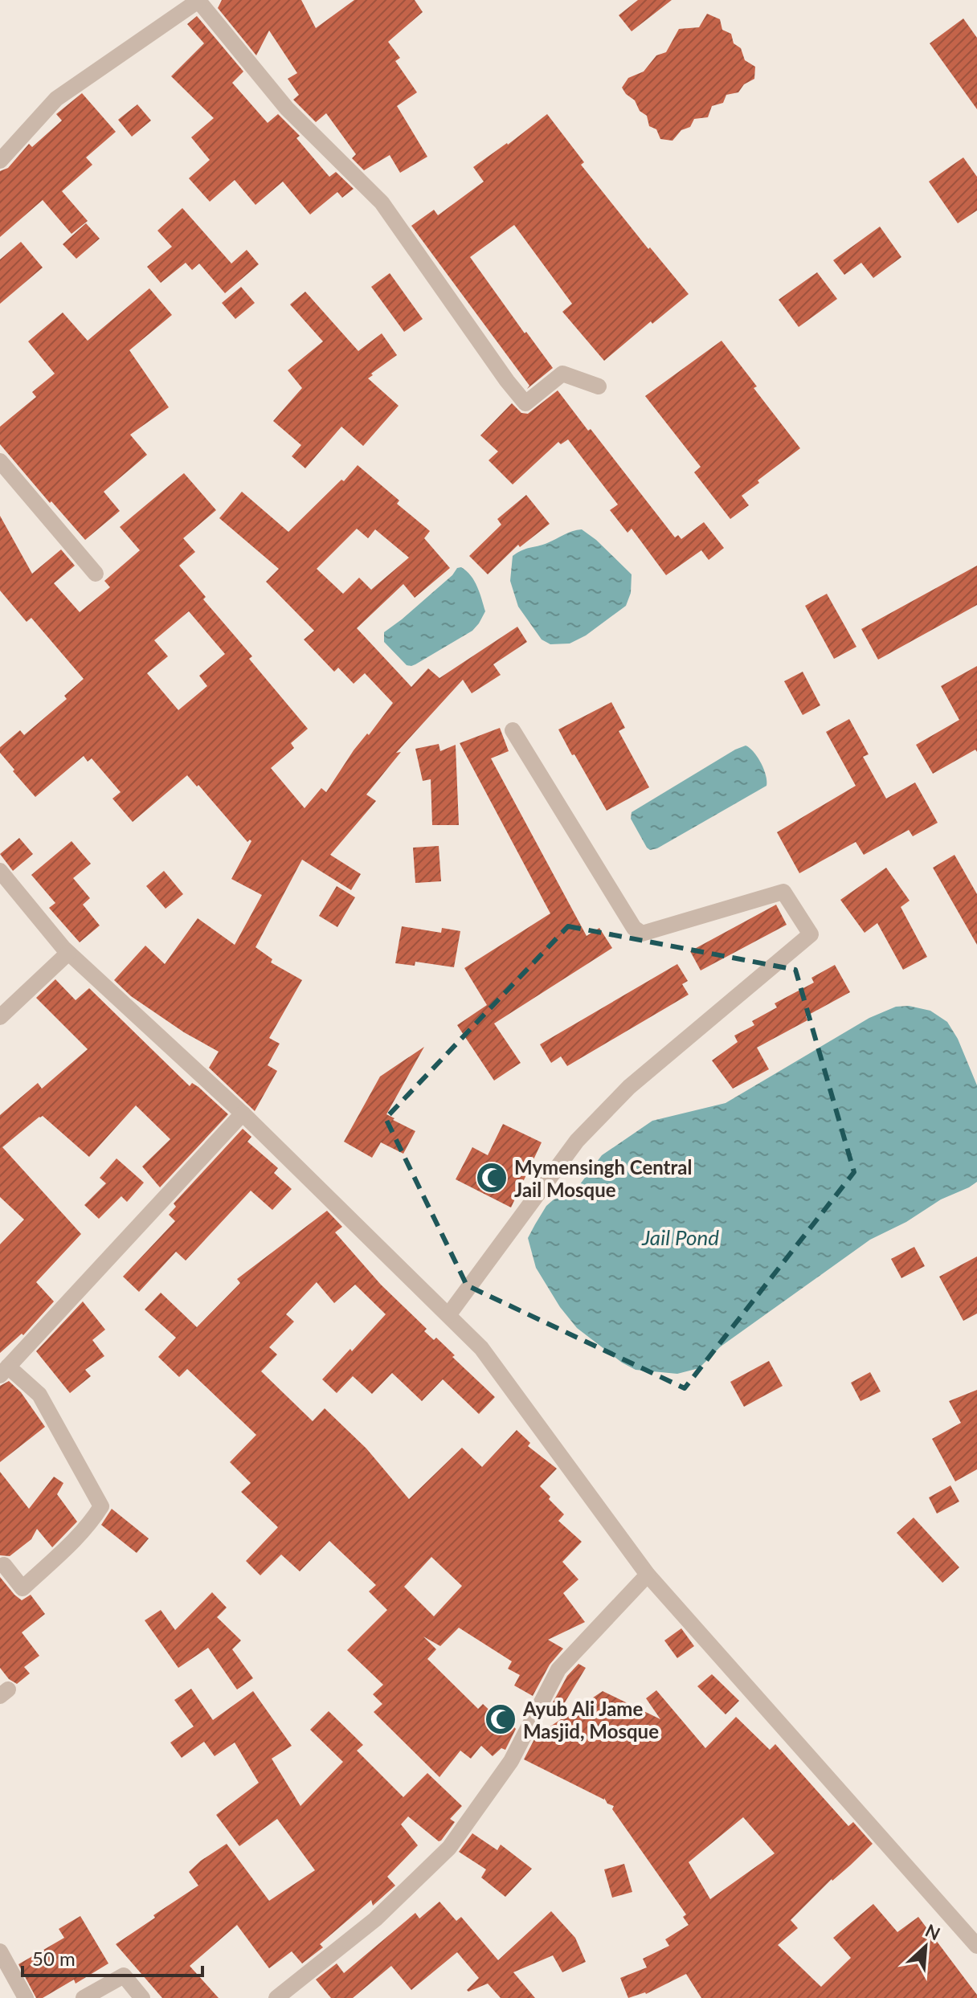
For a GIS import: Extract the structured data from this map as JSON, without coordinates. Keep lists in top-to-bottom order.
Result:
{
  "water": ["Jail Pond"],
  "places": {
    "mosque": ["Mymensingh Central Jail Mosque", "Ayub Ali Jame Masjid, Mosque"]
  },
  "scale_bar": "50 m",
  "north": "top right"
}
